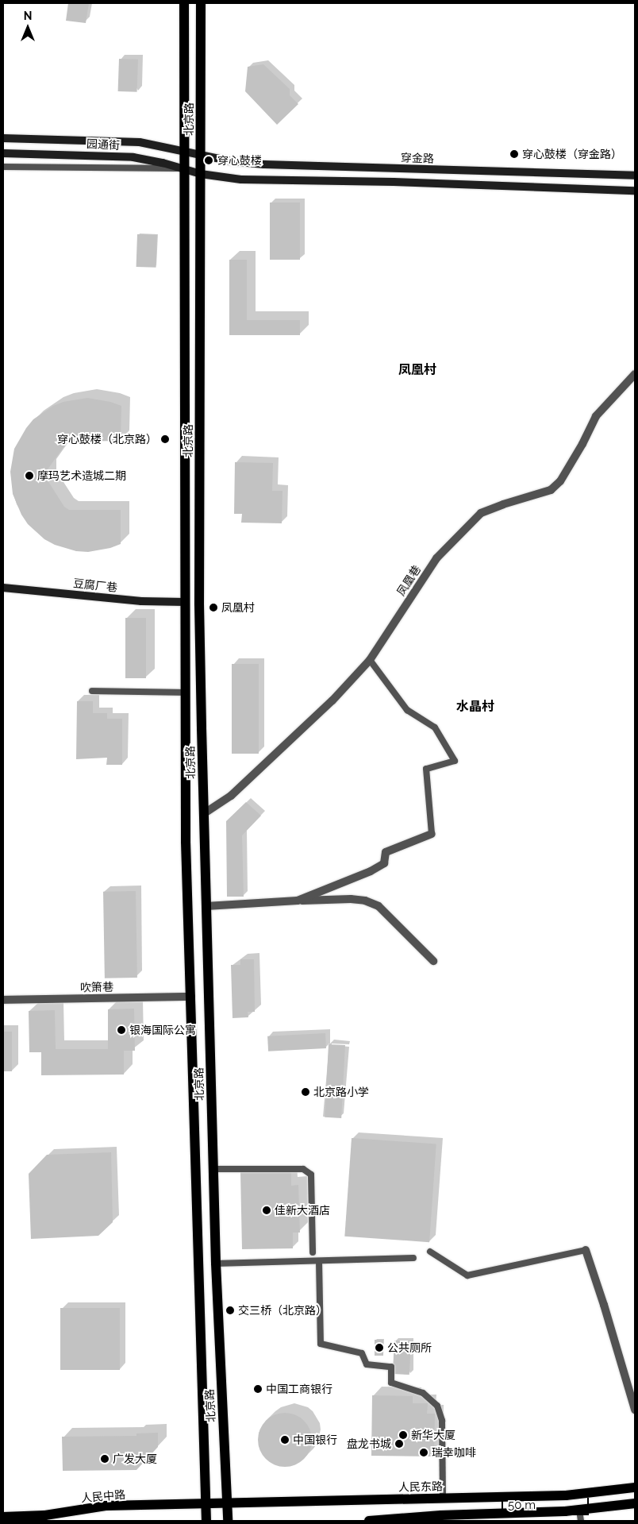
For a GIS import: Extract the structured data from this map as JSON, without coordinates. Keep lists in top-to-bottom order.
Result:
{
  "streets": {
    "main road": [
      "北京路",
      "园通街",
      "穿金路",
      "豆腐厂巷",
      "人民东路",
      "人民中路"
    ],
    "street": ["凤凰巷", "吹箫巷"]
  },
  "crossings": [
    ["北京路", "园通街"],
    ["北京路", "穿金路"],
    ["北京路", "凤凰巷"],
    ["北京路", "豆腐厂巷"],
    ["北京路", "吹箫巷"],
    ["北京路", "人民东路"],
    ["北京路", "人民中路"],
    ["园通街", "穿金路"],
    ["人民东路", "人民中路"]
  ],
  "districts": ["凤凰村", "水晶村"],
  "places": [
    "穿心鼓楼（穿金路）",
    "穿心鼓楼",
    "穿心鼓楼（北京路）",
    "摩玛艺术造城二期",
    "凤凰村",
    "银海国际公寓",
    "北京路小学",
    "佳新大酒店",
    "交三桥（北京路）",
    "公共厕所",
    "中国工商银行",
    "新华大厦",
    "中国银行",
    "盘龙书城",
    "瑞幸咖啡",
    "广发大厦"
  ],
  "scale_bar": "50 m",
  "north": "top"
}
